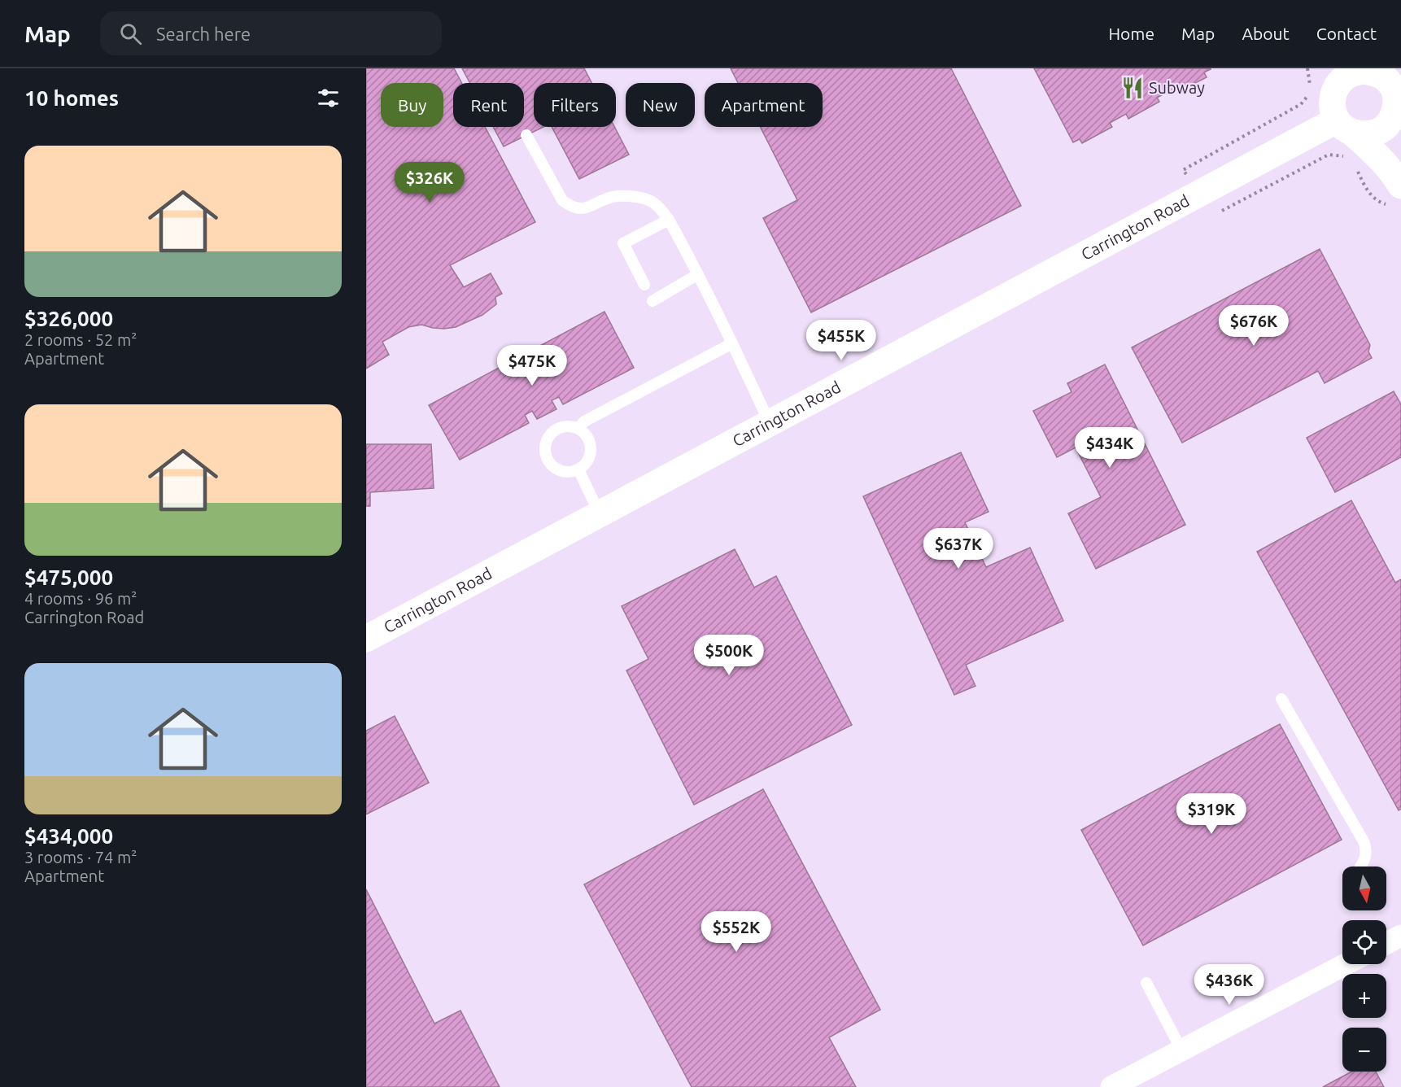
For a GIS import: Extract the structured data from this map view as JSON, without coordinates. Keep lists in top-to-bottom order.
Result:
{
  "streets": {
    "main road": ["Carrington Road"]
  },
  "places": {
    "restaurant": ["Subway"]
  },
  "north": "bottom",
  "page": {
    "header": "Map",
    "search": "Search here",
    "nav": [
      "Home",
      "Map",
      "About",
      "Contact"
    ],
    "heading": "10 homes",
    "chip": [
      "Buy",
      "Rent",
      "Filters",
      "New",
      "Apartment"
    ],
    "list": [
      {
        "name": "$326,000",
        "note": "2 rooms · 52 m² · Apartment"
      },
      {
        "name": "$475,000",
        "note": "4 rooms · 96 m² · Carrington Road"
      },
      {
        "name": "$434,000",
        "note": "3 rooms · 74 m² · Apartment"
      }
    ],
    "price": [
      "$326K",
      "$676K",
      "$455K",
      "$475K",
      "$434K",
      "$637K",
      "$500K",
      "$319K",
      "$552K",
      "$436K"
    ],
    "map_buttons": ["+", "−"]
  }
}
